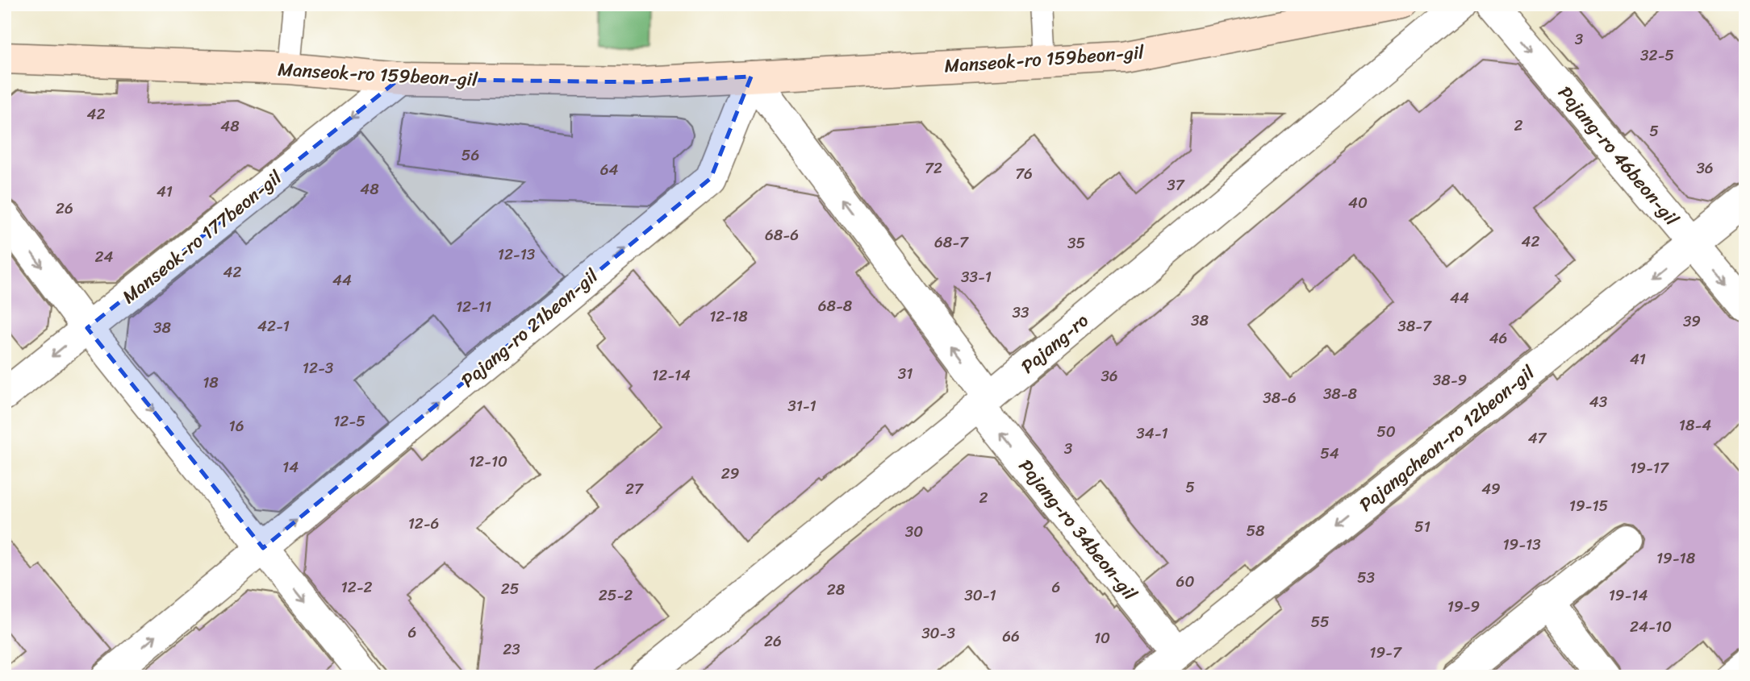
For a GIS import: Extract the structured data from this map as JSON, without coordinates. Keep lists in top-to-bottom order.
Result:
{
  "streets": {
    "street": [
      "Manseok-ro 159beon-gil",
      "Pajang-ro 46beon-gil",
      "Manseok-ro 177beon-gil",
      "Pajang-ro 21beon-gil",
      "Pajang-ro",
      "Pajangcheon-ro 12beon-gil",
      "Pajang-ro 34beon-gil"
    ]
  },
  "crossings": [
    ["Manseok-ro 159beon-gil", "Manseok-ro 177beon-gil"],
    ["Manseok-ro 159beon-gil", "Pajang-ro 21beon-gil"],
    ["Pajang-ro 46beon-gil", "Pajangcheon-ro 12beon-gil"],
    ["Pajang-ro", "Pajang-ro 34beon-gil"],
    ["Pajangcheon-ro 12beon-gil", "Pajang-ro 34beon-gil"]
  ],
  "one_way": [
    "Pajang-ro 46beon-gil",
    "Manseok-ro 177beon-gil",
    "Pajang-ro 21beon-gil",
    "Pajang-ro 34beon-gil"
  ],
  "house_numbers": [
    "3",
    "32-5",
    "42",
    "2",
    "48",
    "5",
    "56",
    "72",
    "36",
    "64",
    "76",
    "37",
    "48",
    "41",
    "40",
    "26",
    "68-6",
    "42",
    "68-7",
    "35",
    "12-13",
    "24",
    "42",
    "33-1",
    "44",
    "44",
    "68-8",
    "12-11",
    "33",
    "12-18",
    "38",
    "39",
    "42-1",
    "38-7",
    "38",
    "46",
    "41",
    "12-3",
    "31",
    "12-14",
    "36",
    "38-9",
    "18",
    "38-8",
    "38-6",
    "43",
    "31-1",
    "12-5",
    "18-4",
    "16",
    "50",
    "34-1",
    "47",
    "3",
    "54",
    "12-10",
    "14",
    "19-17",
    "29",
    "5",
    "27",
    "49",
    "2",
    "19-15",
    "12-6",
    "51",
    "58",
    "30",
    "19-13",
    "19-18",
    "53",
    "60",
    "12-2",
    "6",
    "25",
    "28",
    "25-2",
    "30-1",
    "19-14",
    "19-9",
    "55",
    "24-10",
    "6",
    "30-3",
    "66",
    "10",
    "26",
    "23",
    "19-7"
  ]
}
